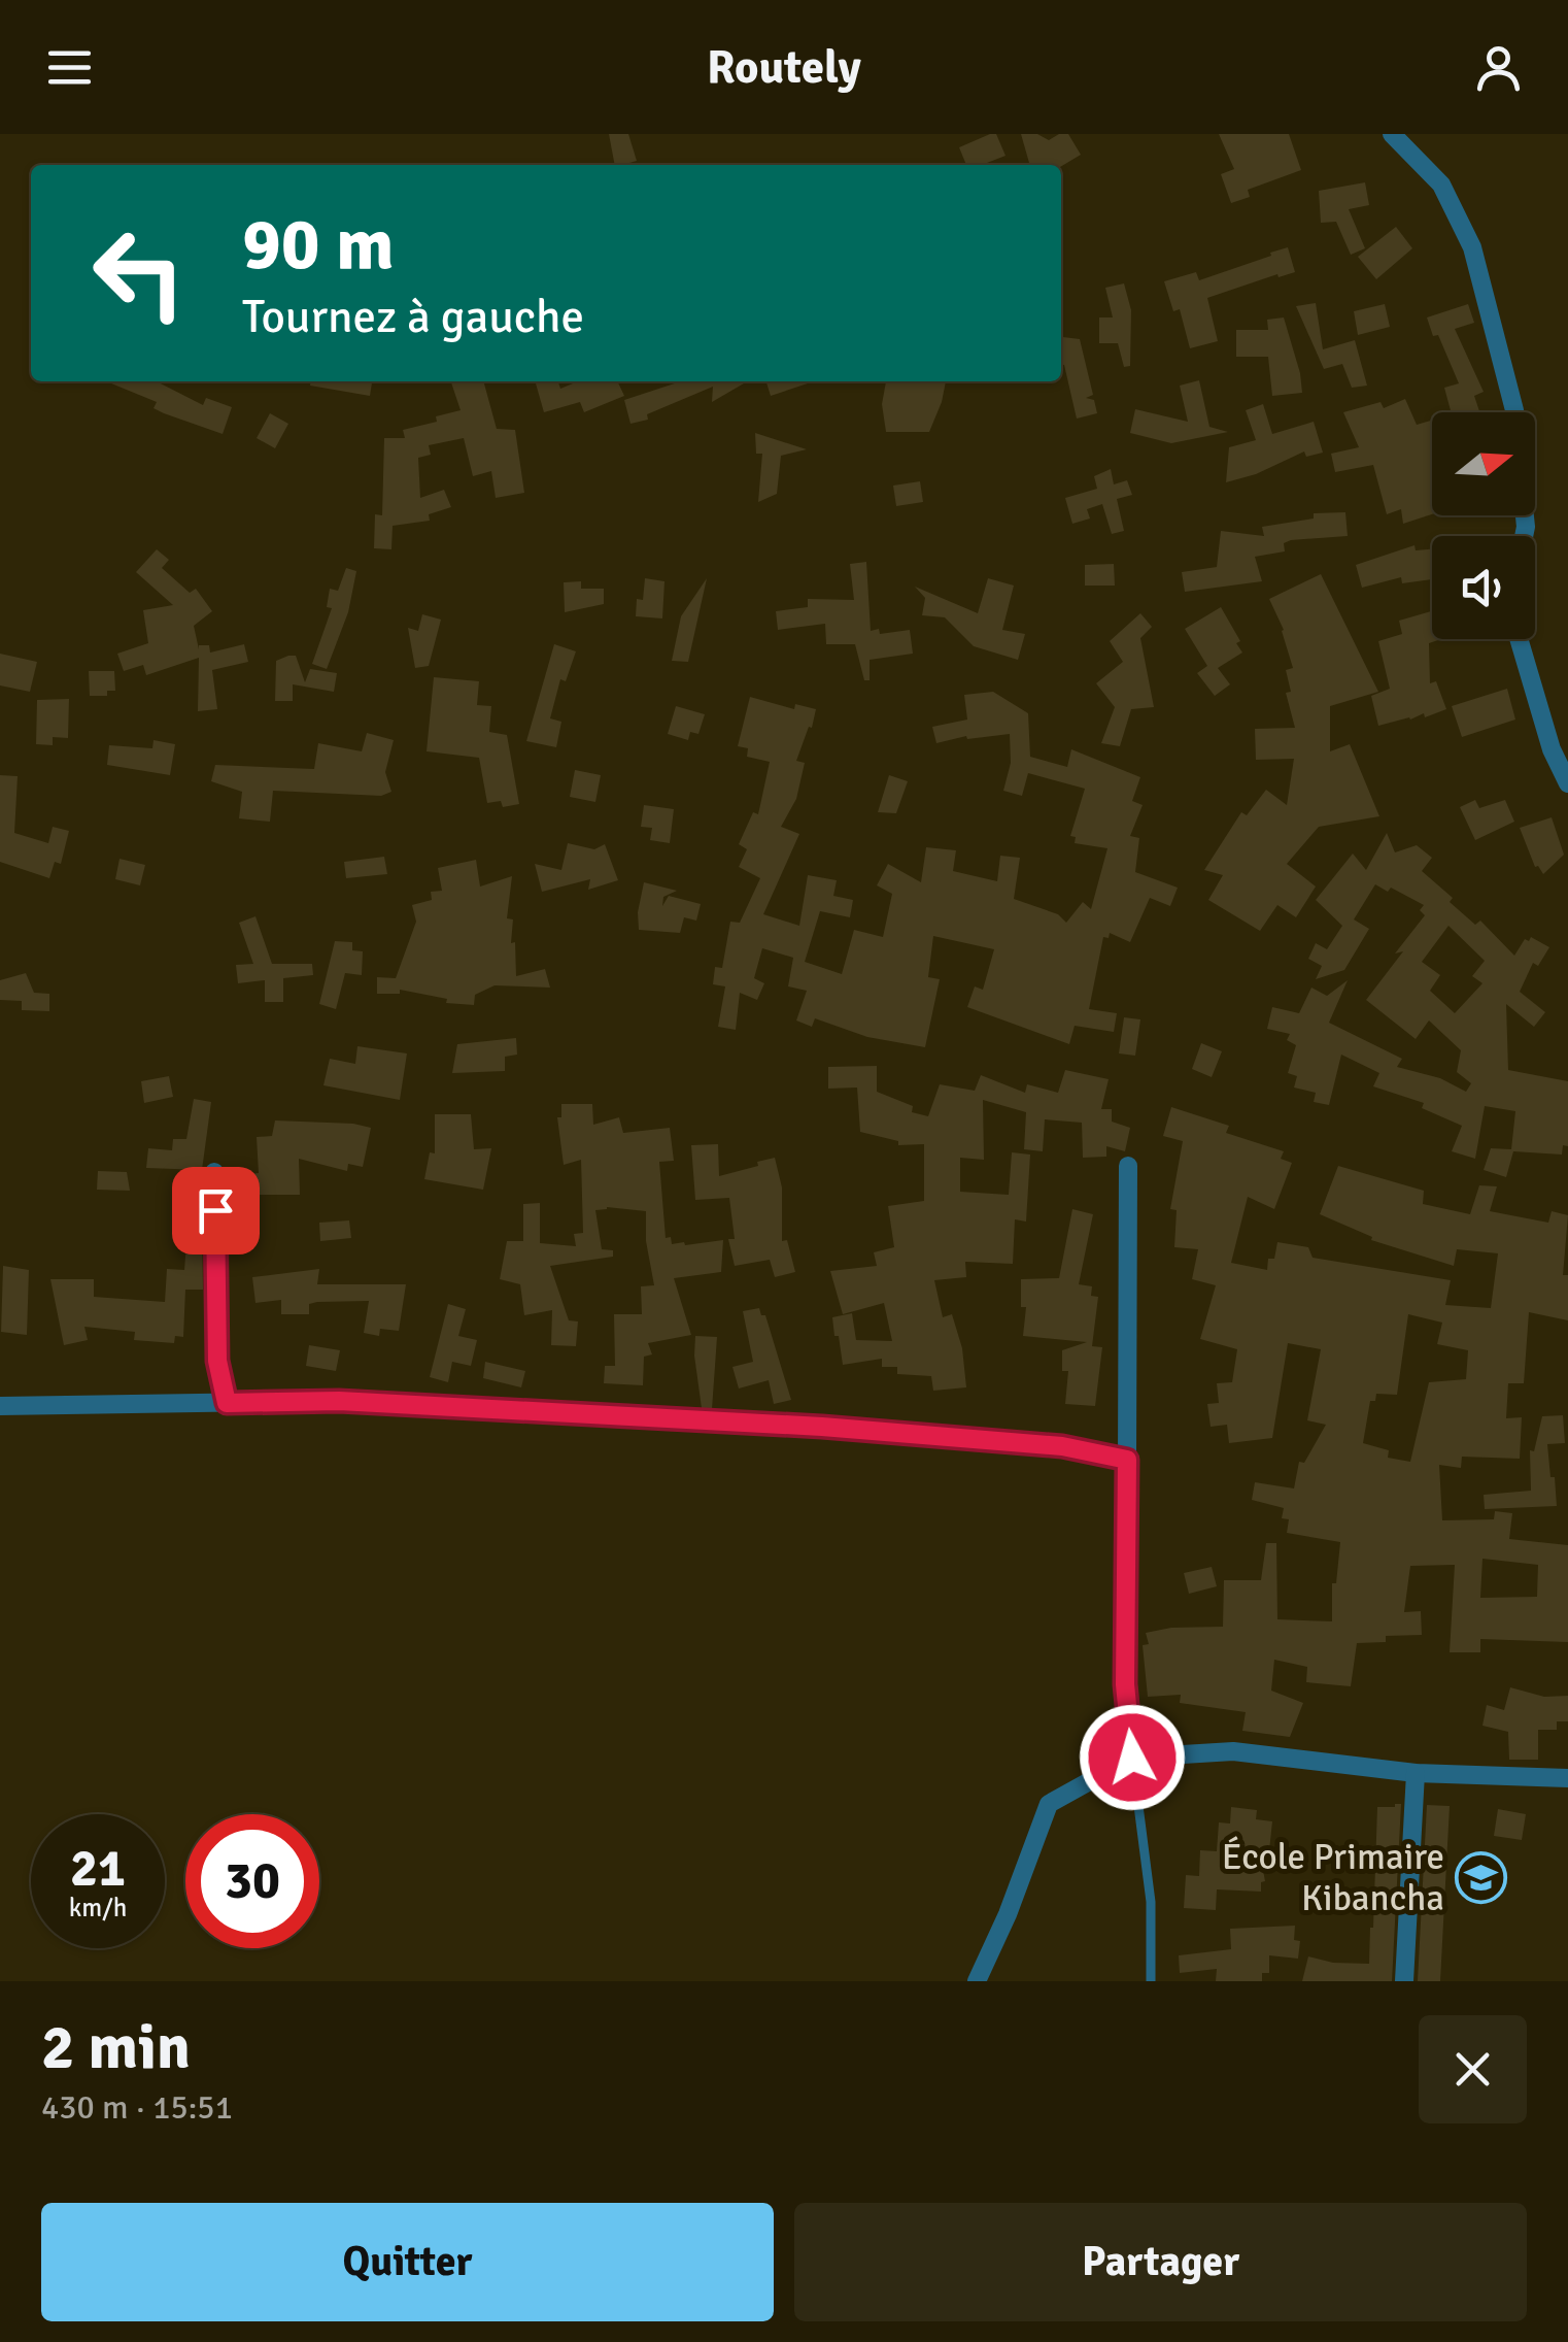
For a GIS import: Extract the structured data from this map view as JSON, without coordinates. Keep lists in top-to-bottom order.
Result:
{
  "places": {
    "school or university": ["École Primaire Kibancha"]
  },
  "north": "right",
  "page": {
    "header": "Routely",
    "turn": ["90 m", "Tournez à gauche"],
    "speed": "21 km/h",
    "limit": "30",
    "heading": ["2 min", "430 m · 15:51"],
    "buttons": ["Quitter", "Partager"]
  }
}
